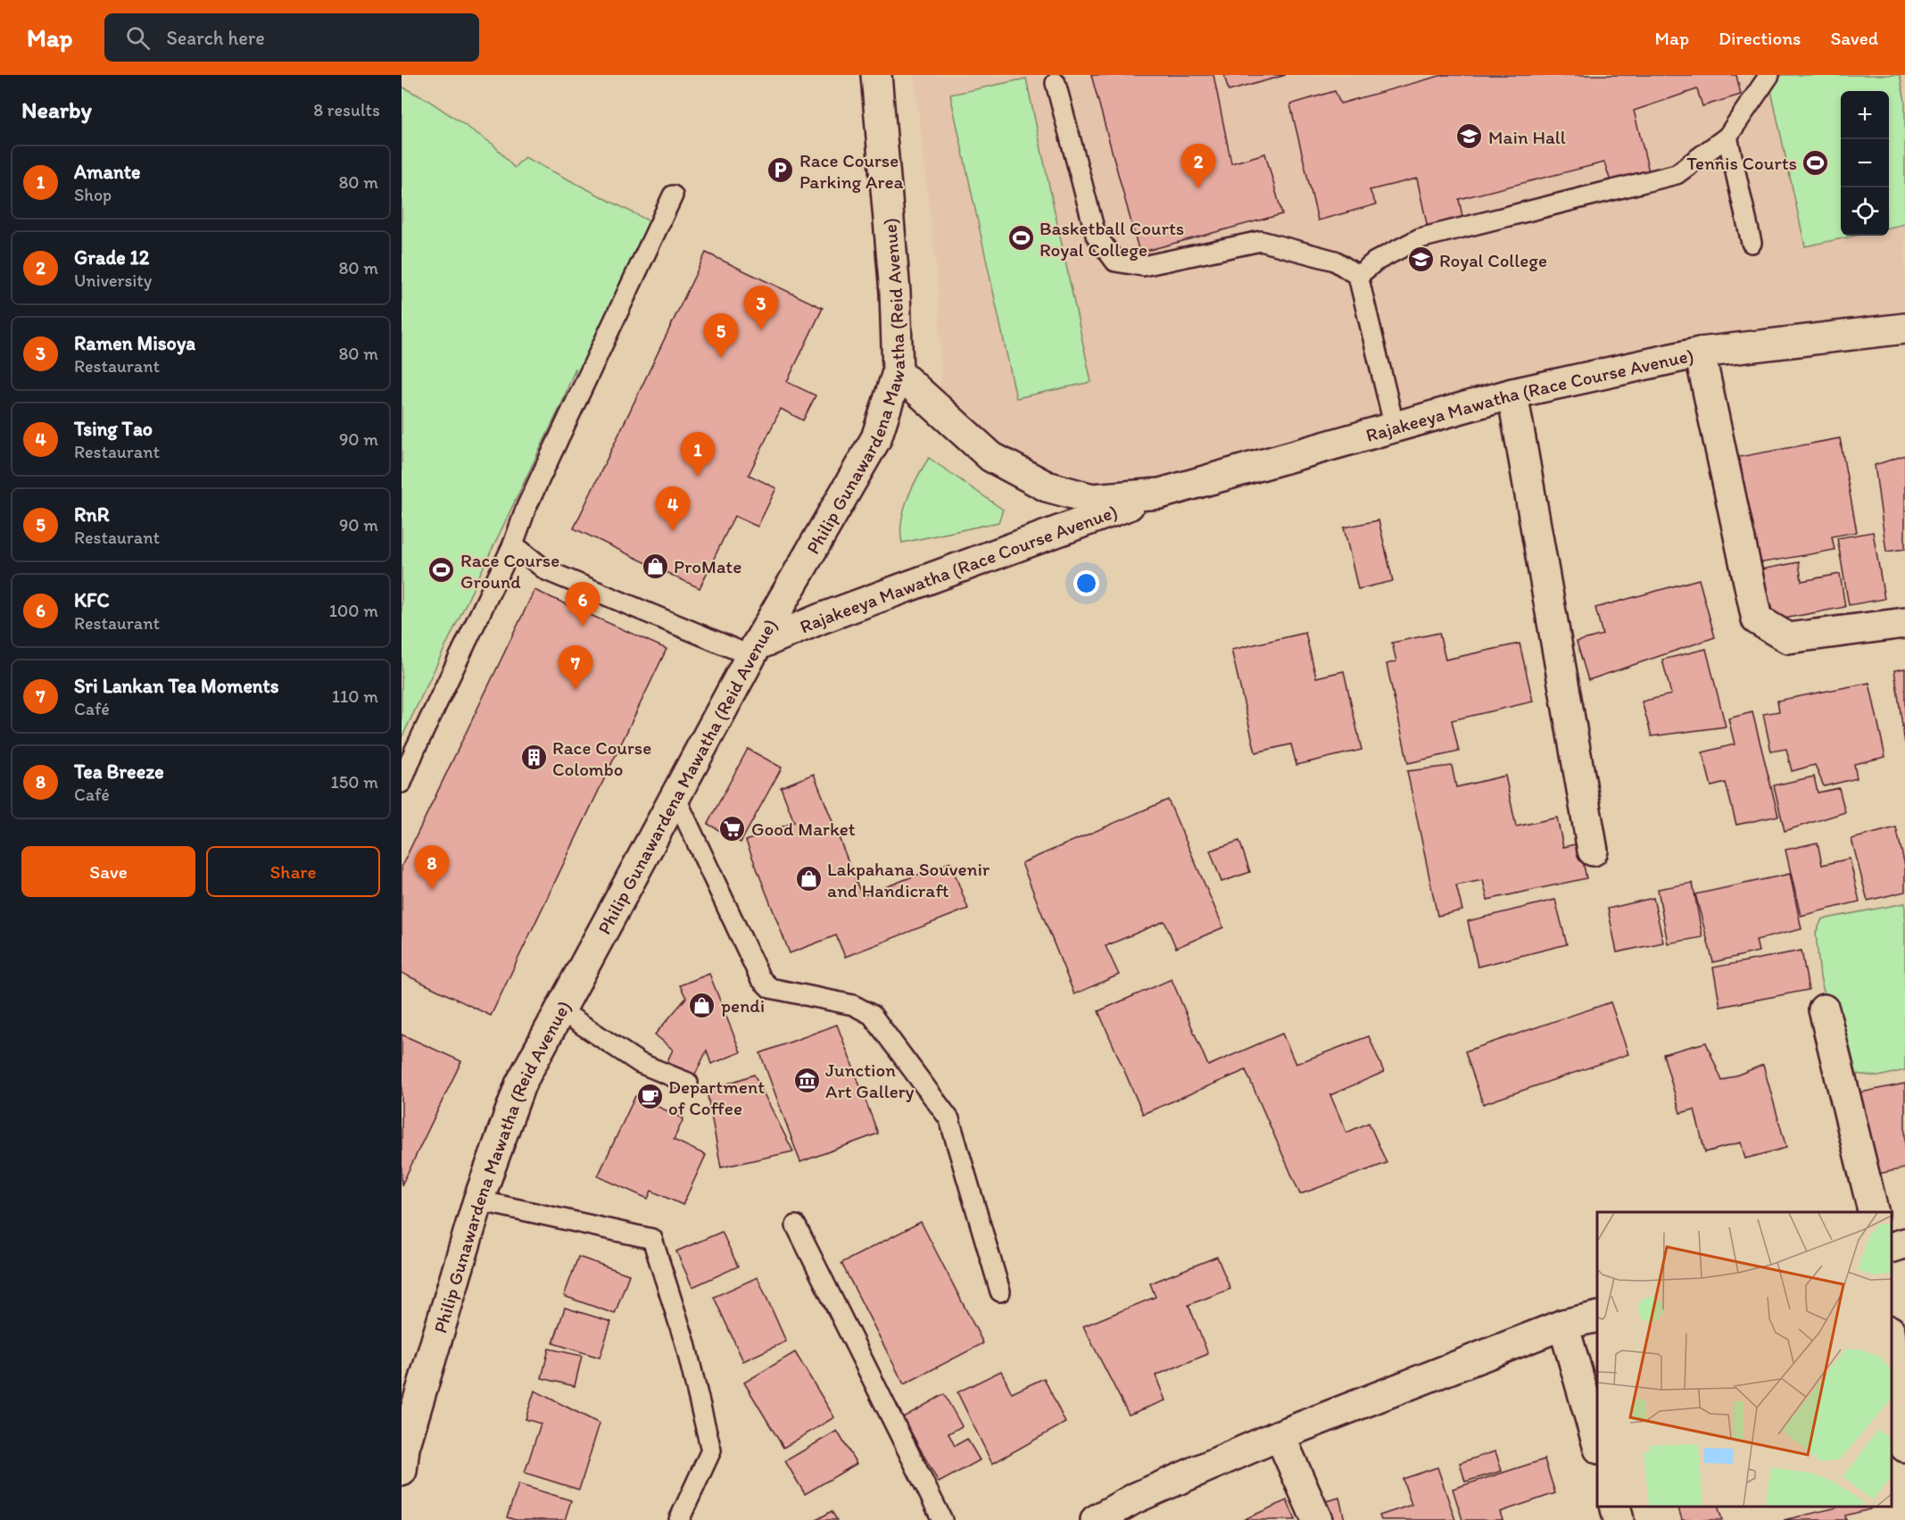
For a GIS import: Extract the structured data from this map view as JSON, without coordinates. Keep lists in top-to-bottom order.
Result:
{
  "streets": {
    "main road": ["Philip Gunawardena Mawatha (Reid Avenue)", "Rajakeeya Mawatha (Race Course Avenue)"]
  },
  "crossings": [
    ["Philip Gunawardena Mawatha (Reid Avenue)", "Rajakeeya Mawatha (Race Course Avenue)"]
  ],
  "places": {
    "school or university": ["Main Hall", "Royal College"],
    "sports": ["Tennis Courts", "Basketball Courts Royal College", "Race Course Ground"],
    "parking": ["Race Course Parking Area"],
    "shop": ["ProMate", "Lakpahana Souvenir and Handicraft", "pendi"],
    "building": ["Race Course Colombo"],
    "supermarket": ["Good Market"],
    "museum": ["Junction Art Gallery"],
    "cafe": ["Department of Coffee"]
  },
  "page": {
    "header": "Map",
    "search": "Search here",
    "nav": ["Map", "Directions", "Saved"],
    "heading": ["Nearby", "8 results"],
    "map_buttons": ["+", "−"],
    "pins": [
      "2",
      "3",
      "5",
      "1",
      "4",
      "6",
      "7",
      "8"
    ],
    "list": [
      {
        "mark": "1",
        "name": "Amante",
        "note": "Shop",
        "value": "80 m"
      },
      {
        "mark": "2",
        "name": "Grade 12",
        "note": "University",
        "value": "80 m"
      },
      {
        "mark": "3",
        "name": "Ramen Misoya",
        "note": "Restaurant",
        "value": "80 m"
      },
      {
        "mark": "4",
        "name": "Tsing Tao",
        "note": "Restaurant",
        "value": "90 m"
      },
      {
        "mark": "5",
        "name": "RnR",
        "note": "Restaurant",
        "value": "90 m"
      },
      {
        "mark": "6",
        "name": "KFC",
        "note": "Restaurant",
        "value": "100 m"
      },
      {
        "mark": "7",
        "name": "Sri Lankan Tea Moments",
        "note": "Café",
        "value": "110 m"
      },
      {
        "mark": "8",
        "name": "Tea Breeze",
        "note": "Café",
        "value": "150 m"
      }
    ],
    "buttons": ["Save", "Share"]
  }
}
